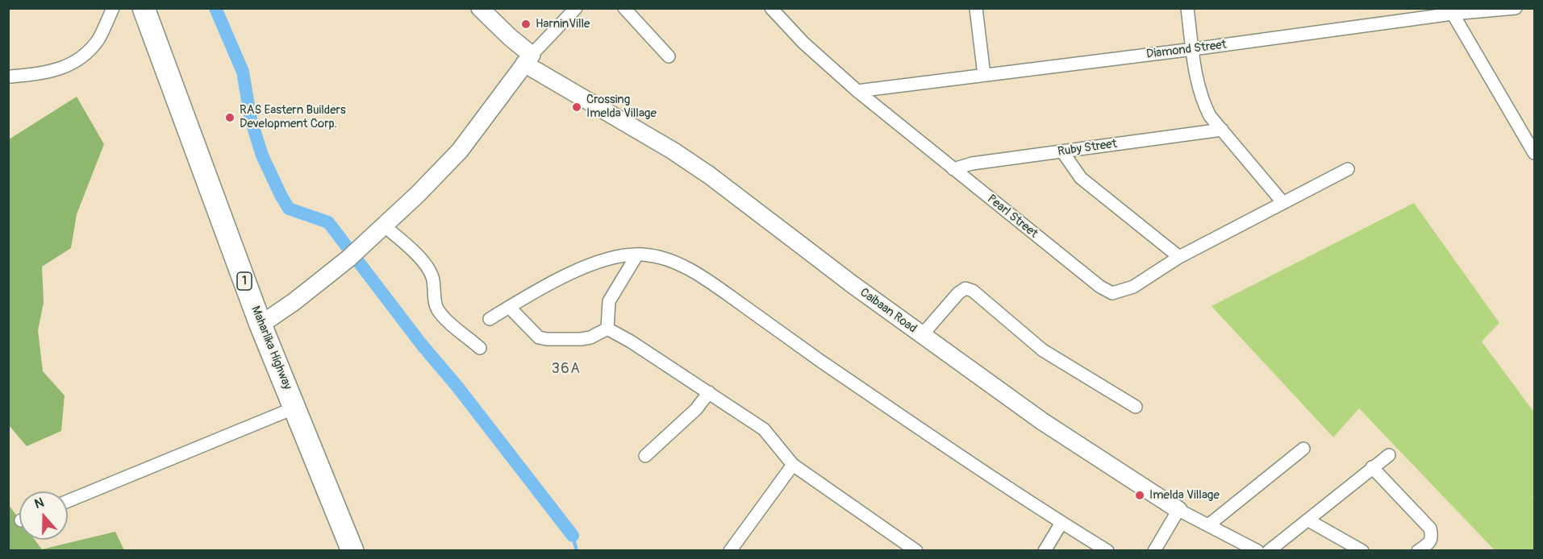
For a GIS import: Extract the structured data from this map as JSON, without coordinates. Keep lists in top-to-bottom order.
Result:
{
  "streets": {
    "highway": ["1", "Maharlika Highway"],
    "street": [
      "Diamond Street",
      "Ruby Street",
      "Pearl Street",
      "Caibaan Road"
    ]
  },
  "crossings": [
    ["Diamond Street", "Pearl Street"],
    ["Ruby Street", "Pearl Street"]
  ],
  "districts": ["36A"],
  "places": [
    "HarninVille",
    "Crossing Imelda Village",
    "RAS Eastern Builders Development Corp.",
    "Imelda Village"
  ],
  "north": "top"
}
